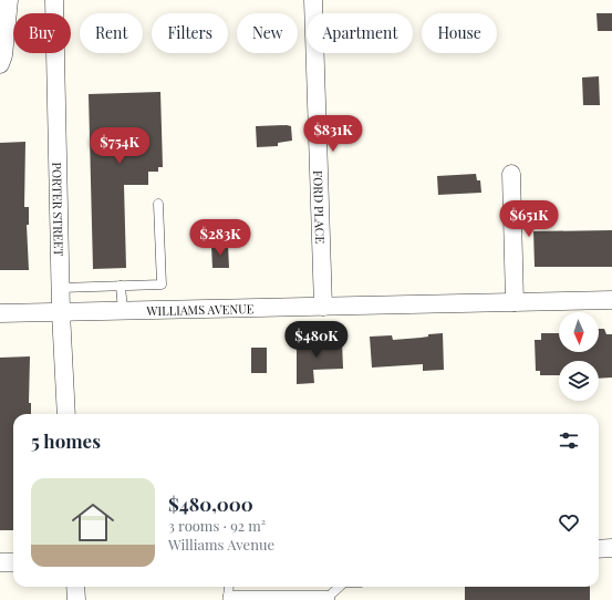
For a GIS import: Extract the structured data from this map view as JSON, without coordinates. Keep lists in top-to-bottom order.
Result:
{
  "streets": {
    "street": ["FORD PLACE", "PORTER STREET", "WILLIAMS AVENUE"]
  },
  "crossings": [
    ["FORD PLACE", "WILLIAMS AVENUE"],
    ["PORTER STREET", "WILLIAMS AVENUE"]
  ],
  "north": "bottom",
  "page": {
    "chip": [
      "Buy",
      "Rent",
      "Filters",
      "New",
      "Apartment",
      "House"
    ],
    "price": [
      "$831K",
      "$754K",
      "$651K",
      "$283K",
      "$480K"
    ],
    "heading": "5 homes",
    "list": [
      {
        "name": "$480,000",
        "note": "3 rooms · 92 m² · Williams Avenue"
      }
    ]
  }
}
